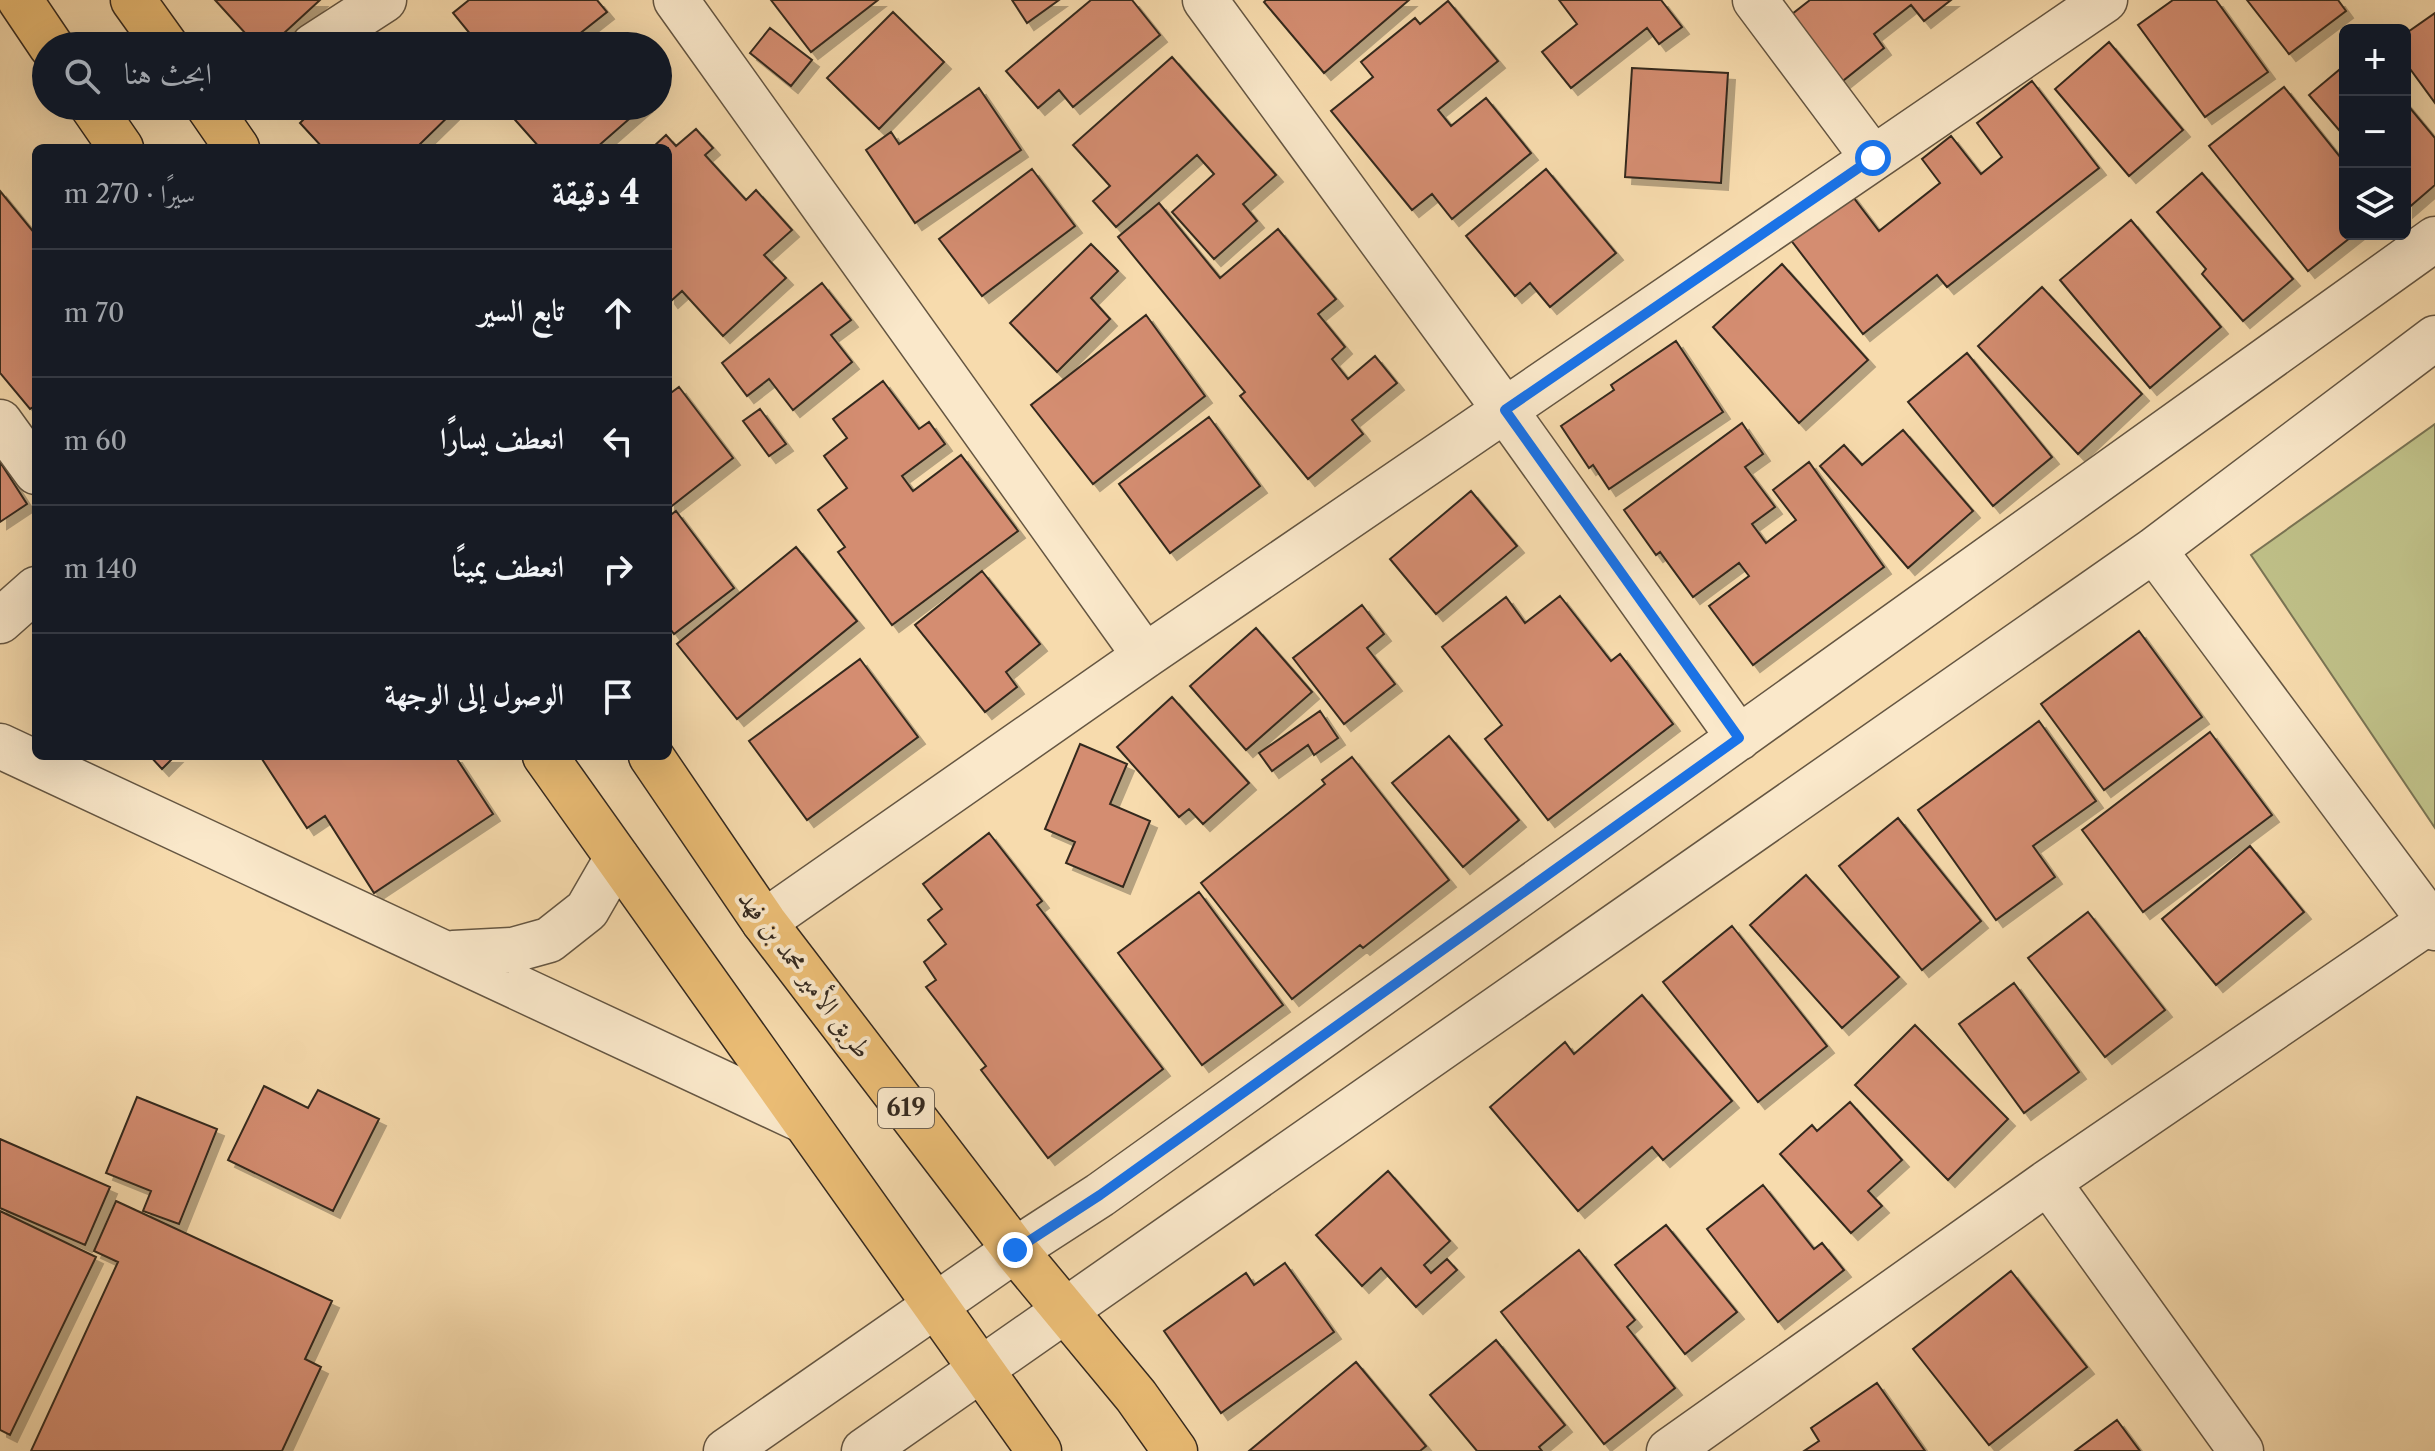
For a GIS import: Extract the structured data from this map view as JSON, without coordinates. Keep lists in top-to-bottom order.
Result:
{
  "streets": {
    "highway": ["طريق الأمير محمد بن فهد", "619"]
  },
  "page": {
    "map_buttons": ["+", "−"],
    "search": "ابحث هنا",
    "heading": ["4 دقيقة", "سيرًا · 270 m"],
    "list": [
      ["تابع السير", "70 m"],
      ["انعطف يسارًا", "60 m"],
      ["انعطف يمينًا", "140 m"],
      "الوصول إلى الوجهة"
    ]
  }
}
